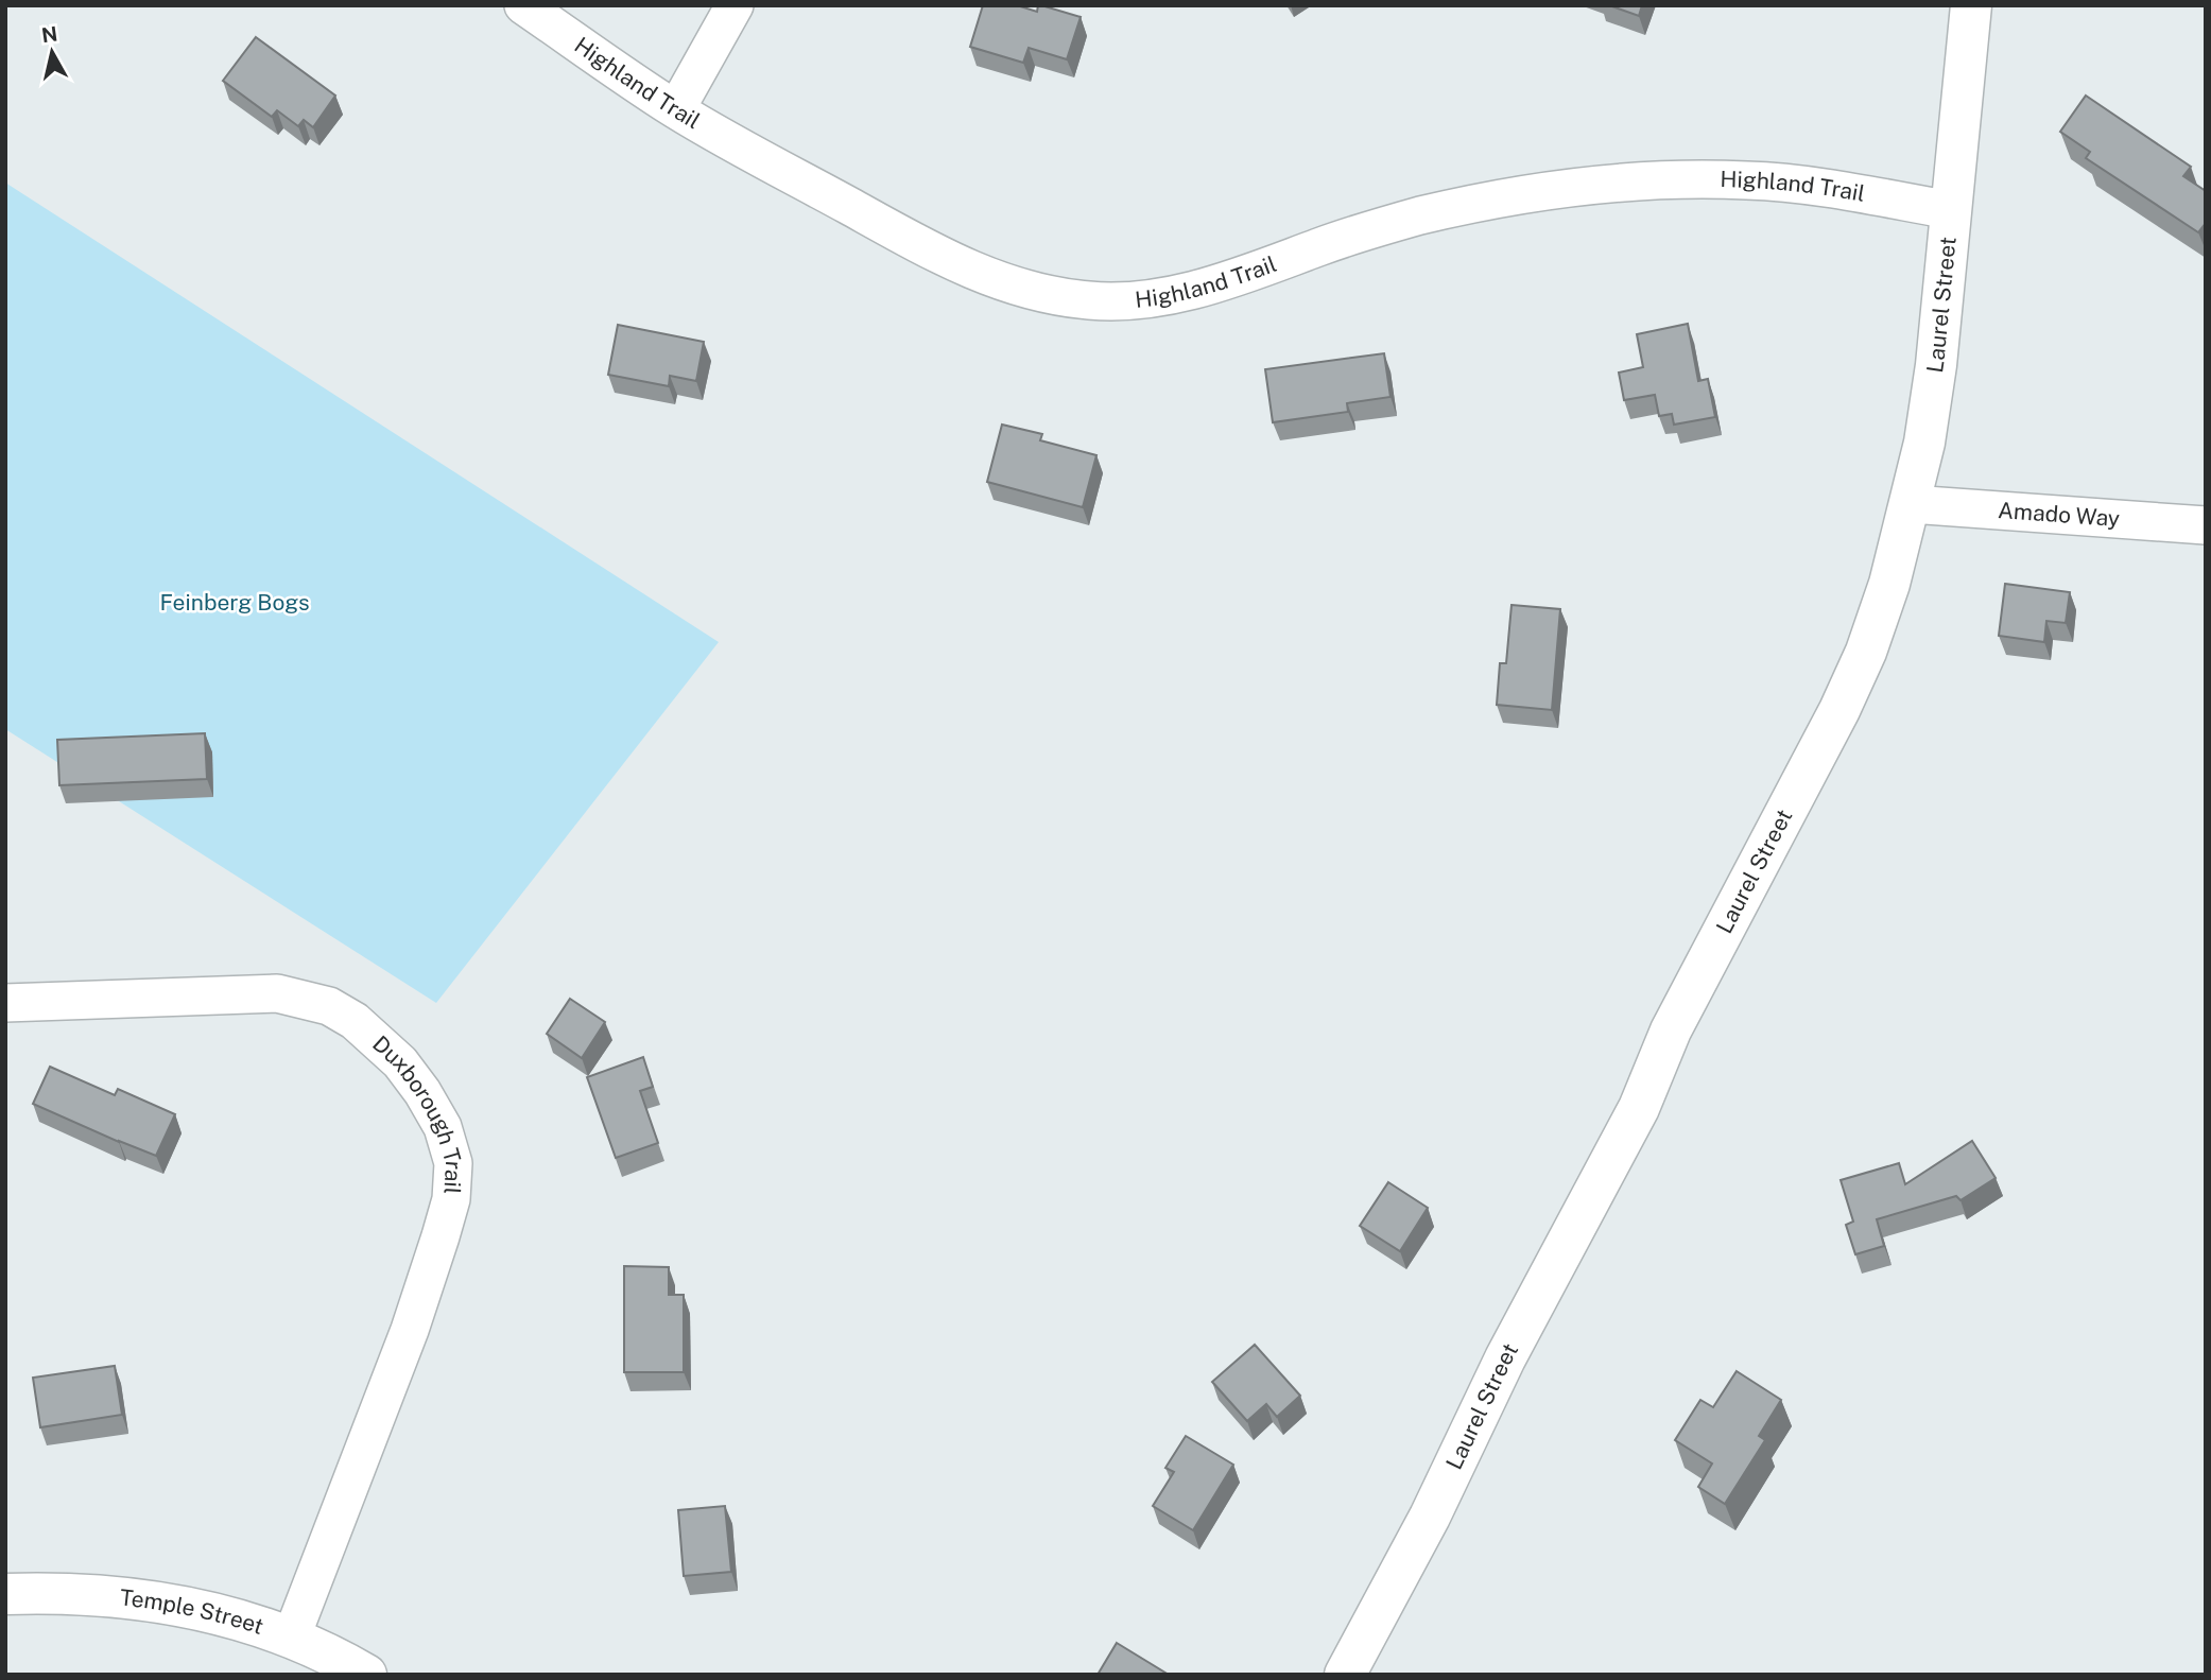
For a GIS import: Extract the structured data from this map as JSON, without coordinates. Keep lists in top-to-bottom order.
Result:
{
  "streets": {
    "main road": ["Laurel Street", "Temple Street"],
    "street": ["Highland Trail", "Amado Way", "Duxborough Trail"]
  },
  "crossings": [
    ["Highland Trail", "Laurel Street"],
    ["Laurel Street", "Amado Way"],
    ["Duxborough Trail", "Temple Street"]
  ],
  "parks": ["Feinberg Bogs"],
  "north": "top"
}
